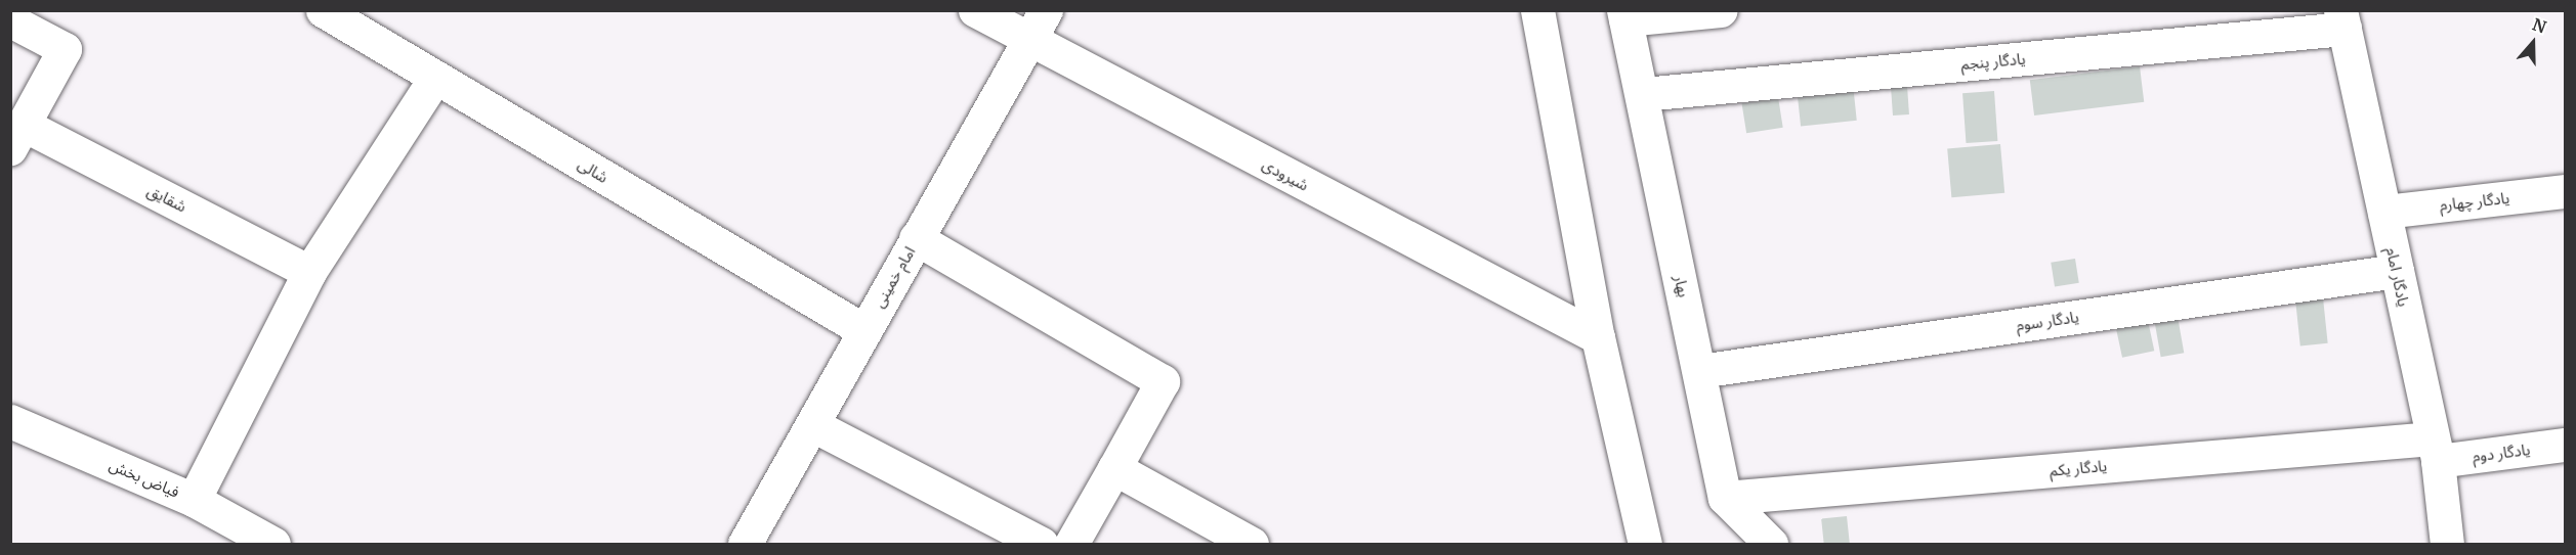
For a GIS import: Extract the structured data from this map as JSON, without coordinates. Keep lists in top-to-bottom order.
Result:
{
  "streets": {
    "street": [
      "یادگار پنجم",
      "شالی",
      "شیرودی",
      "شقایق",
      "یادگار چهارم",
      "امام خمینی",
      "یادگار امام",
      "بهار",
      "یادگار سوم",
      "یادگار دوم",
      "یادگار یکم",
      "فیاض بخش"
    ]
  },
  "crossings": [
    ["یادگار پنجم", "یادگار امام"],
    ["یادگار پنجم", "بهار"],
    ["شالی", "امام خمینی"],
    ["شیرودی", "امام خمینی"],
    ["یادگار چهارم", "یادگار امام"],
    ["یادگار امام", "یادگار سوم"],
    ["یادگار امام", "یادگار دوم"],
    ["یادگار امام", "یادگار یکم"],
    ["بهار", "یادگار سوم"],
    ["بهار", "یادگار یکم"],
    ["یادگار دوم", "یادگار یکم"]
  ],
  "north": "top"
}
